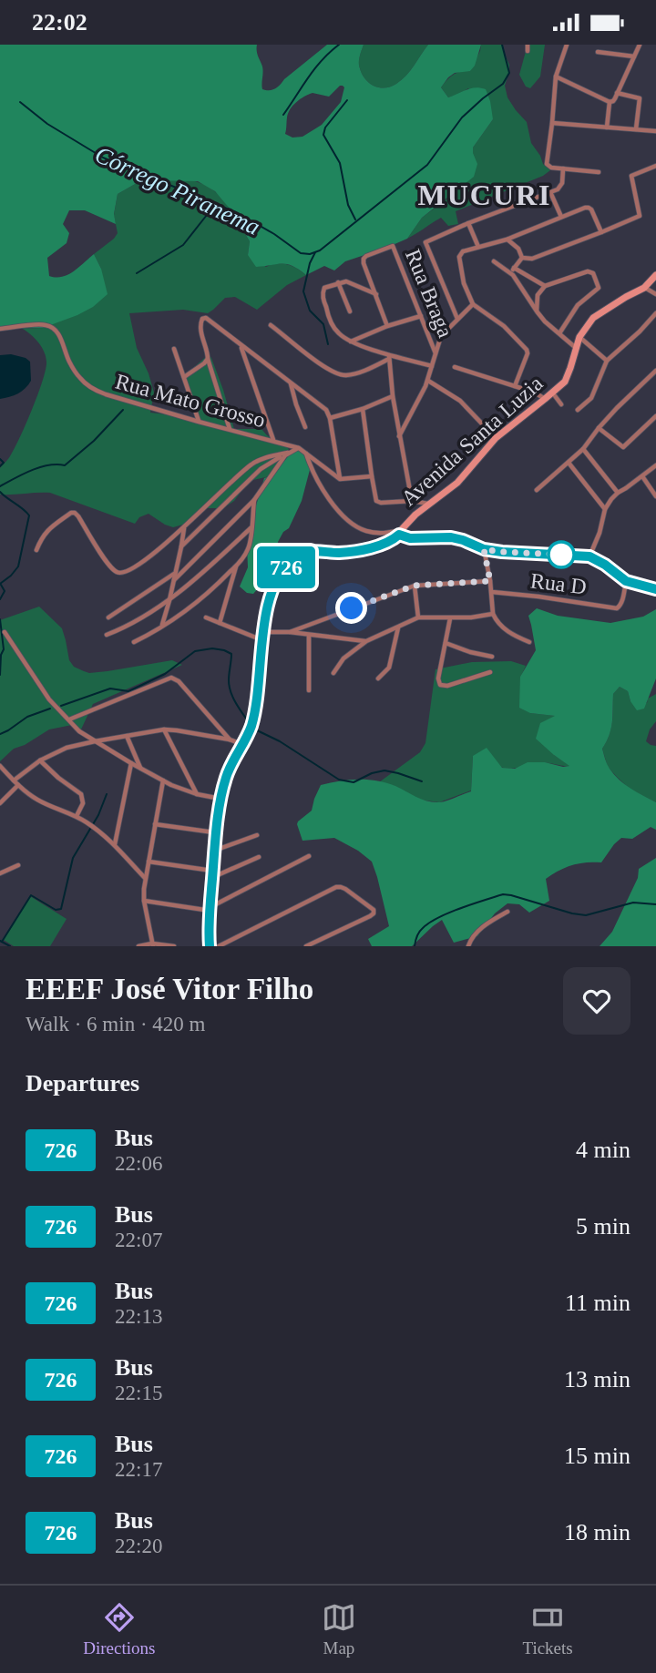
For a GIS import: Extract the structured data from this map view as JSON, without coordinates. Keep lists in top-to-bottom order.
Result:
{
  "streets": {
    "street": [
      "Rua Braga",
      "Rua Mato Grosso",
      "Avenida Santa Luzia",
      "Rua D"
    ]
  },
  "districts": ["MUCURI"],
  "water": ["Córrego Piranema"],
  "lines": ["bus line 726"],
  "page": {
    "status": "22:02",
    "on_map": "726",
    "heading": [
      ["EEEF José Vitor Filho", "Walk · 6 min · 420 m"],
      "Departures"
    ],
    "list": [
      {
        "mark": "726",
        "name": "Bus",
        "note": "22:06",
        "value": "4 min"
      },
      {
        "mark": "726",
        "name": "Bus",
        "note": "22:07",
        "value": "5 min"
      },
      {
        "mark": "726",
        "name": "Bus",
        "note": "22:13",
        "value": "11 min"
      },
      {
        "mark": "726",
        "name": "Bus",
        "note": "22:15",
        "value": "13 min"
      },
      {
        "mark": "726",
        "name": "Bus",
        "note": "22:17",
        "value": "15 min"
      },
      {
        "mark": "726",
        "name": "Bus",
        "note": "22:20",
        "value": "18 min"
      }
    ],
    "tabs": ["Directions", "Map", "Tickets"]
  }
}
